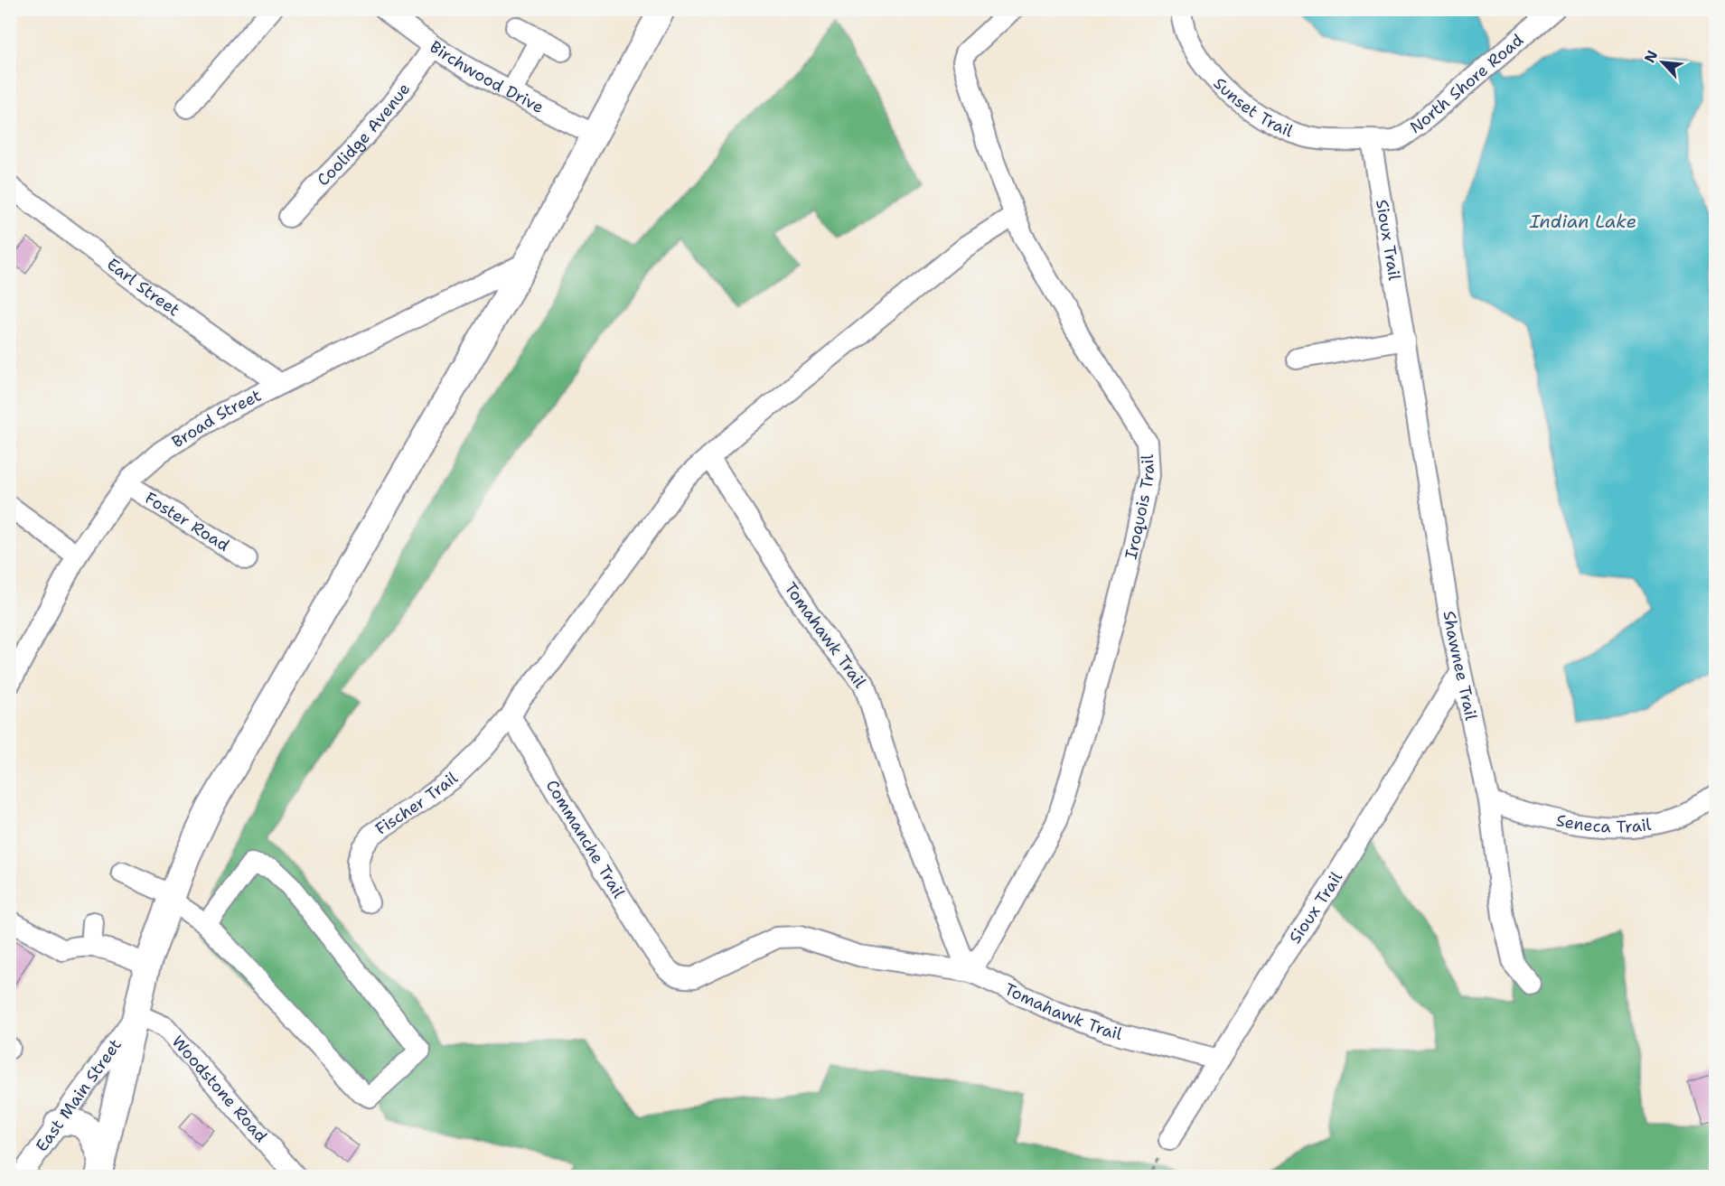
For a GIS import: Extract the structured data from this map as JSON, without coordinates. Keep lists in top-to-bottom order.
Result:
{
  "streets": {
    "street": [
      "Birchwood Drive",
      "North Shore Road",
      "Sunset Trail",
      "Coolidge Avenue",
      "Sioux Trail",
      "Earl Street",
      "Broad Street",
      "Iroquois Trail",
      "Foster Road",
      "Tomahawk Trail",
      "Shawnee Trail",
      "Fischer Trail",
      "Seneca Trail",
      "Commanche Trail",
      "Woodstone Road",
      "East Main Street"
    ]
  },
  "crossings": [
    ["Birchwood Drive", "Coolidge Avenue"],
    ["North Shore Road", "Sunset Trail"],
    ["North Shore Road", "Sioux Trail"],
    ["Sunset Trail", "Sioux Trail"],
    ["Sioux Trail", "Tomahawk Trail"],
    ["Sioux Trail", "Shawnee Trail"],
    ["Earl Street", "Broad Street"],
    ["Broad Street", "Foster Road"],
    ["Iroquois Trail", "Tomahawk Trail"],
    ["Iroquois Trail", "Commanche Trail"],
    ["Tomahawk Trail", "Commanche Trail"],
    ["Shawnee Trail", "Seneca Trail"],
    ["Fischer Trail", "Commanche Trail"],
    ["Woodstone Road", "East Main Street"]
  ],
  "water": ["Indian Lake"],
  "north": "top left"
}
